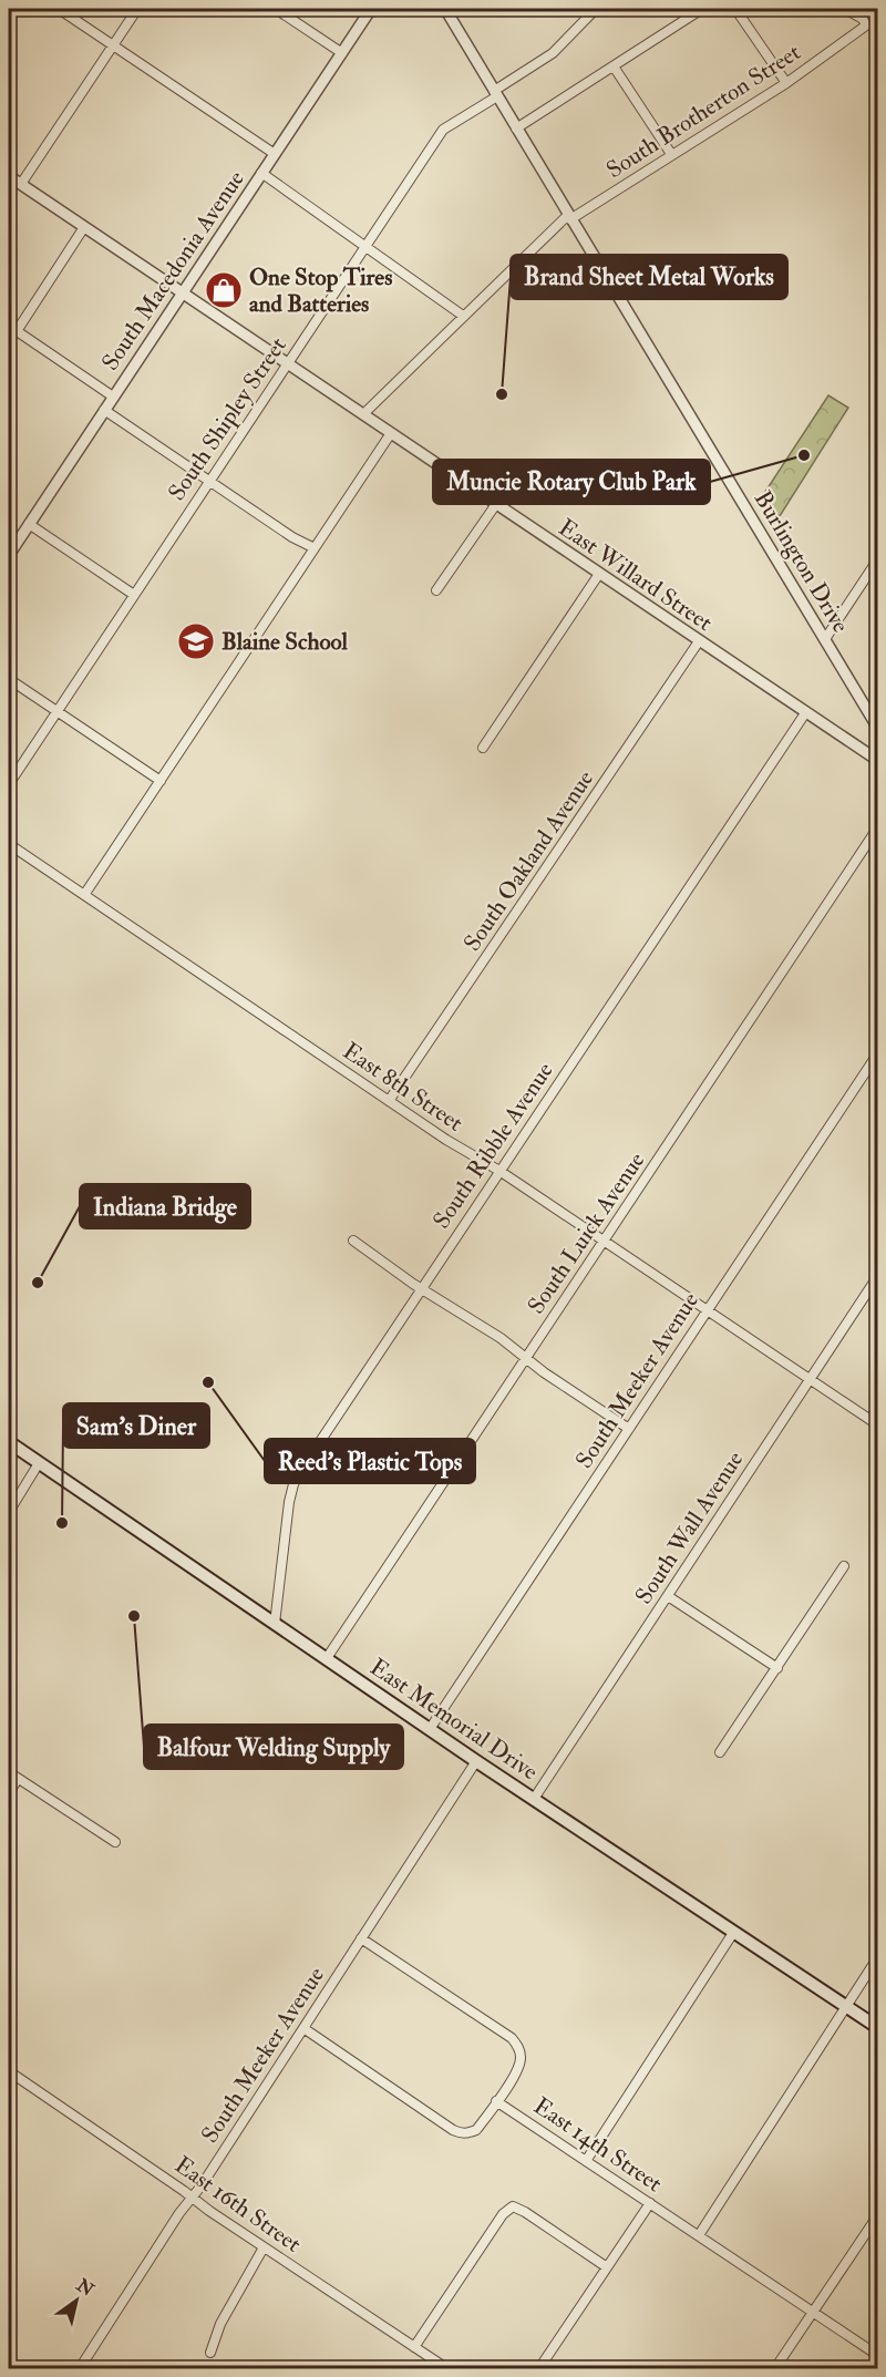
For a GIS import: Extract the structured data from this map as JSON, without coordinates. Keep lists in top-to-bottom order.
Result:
{
  "streets": {
    "main road": ["East Memorial Drive"],
    "street": [
      "South Brotherton Street",
      "South Macedonia Avenue",
      "South Shipley Street",
      "Burlington Drive",
      "East Willard Street",
      "South Oakland Avenue",
      "East 8th Street",
      "South Ribble Avenue",
      "South Luick Avenue",
      "South Meeker Avenue",
      "South Wall Avenue",
      "East 14th Street",
      "East 16th Street"
    ]
  },
  "crossings": [
    ["South Brotherton Street", "Burlington Drive"],
    ["South Brotherton Street", "East Willard Street"],
    ["South Macedonia Avenue", "East Willard Street"],
    ["South Shipley Street", "Burlington Drive"],
    ["South Shipley Street", "East Willard Street"],
    ["East Willard Street", "South Oakland Avenue"],
    ["East Willard Street", "South Ribble Avenue"],
    ["South Oakland Avenue", "East 8th Street"],
    ["East 8th Street", "South Ribble Avenue"],
    ["East 8th Street", "South Luick Avenue"],
    ["East 8th Street", "South Meeker Avenue"],
    ["East 8th Street", "South Wall Avenue"],
    ["South Ribble Avenue", "East Memorial Drive"],
    ["South Luick Avenue", "East Memorial Drive"],
    ["South Meeker Avenue", "East Memorial Drive"],
    ["South Meeker Avenue", "East 14th Street"],
    ["South Meeker Avenue", "East 16th Street"],
    ["South Wall Avenue", "East Memorial Drive"]
  ],
  "places": {
    "shop": ["One Stop Tires and Batteries"],
    "other": [
      "Brand Sheet Metal Works",
      "Muncie Rotary Club Park",
      "Indiana Bridge",
      "Reed's Plastic Tops",
      "Sam's Diner",
      "Balfour Welding Supply"
    ],
    "school or university": ["Blaine School"]
  },
  "north": "top right"
}
